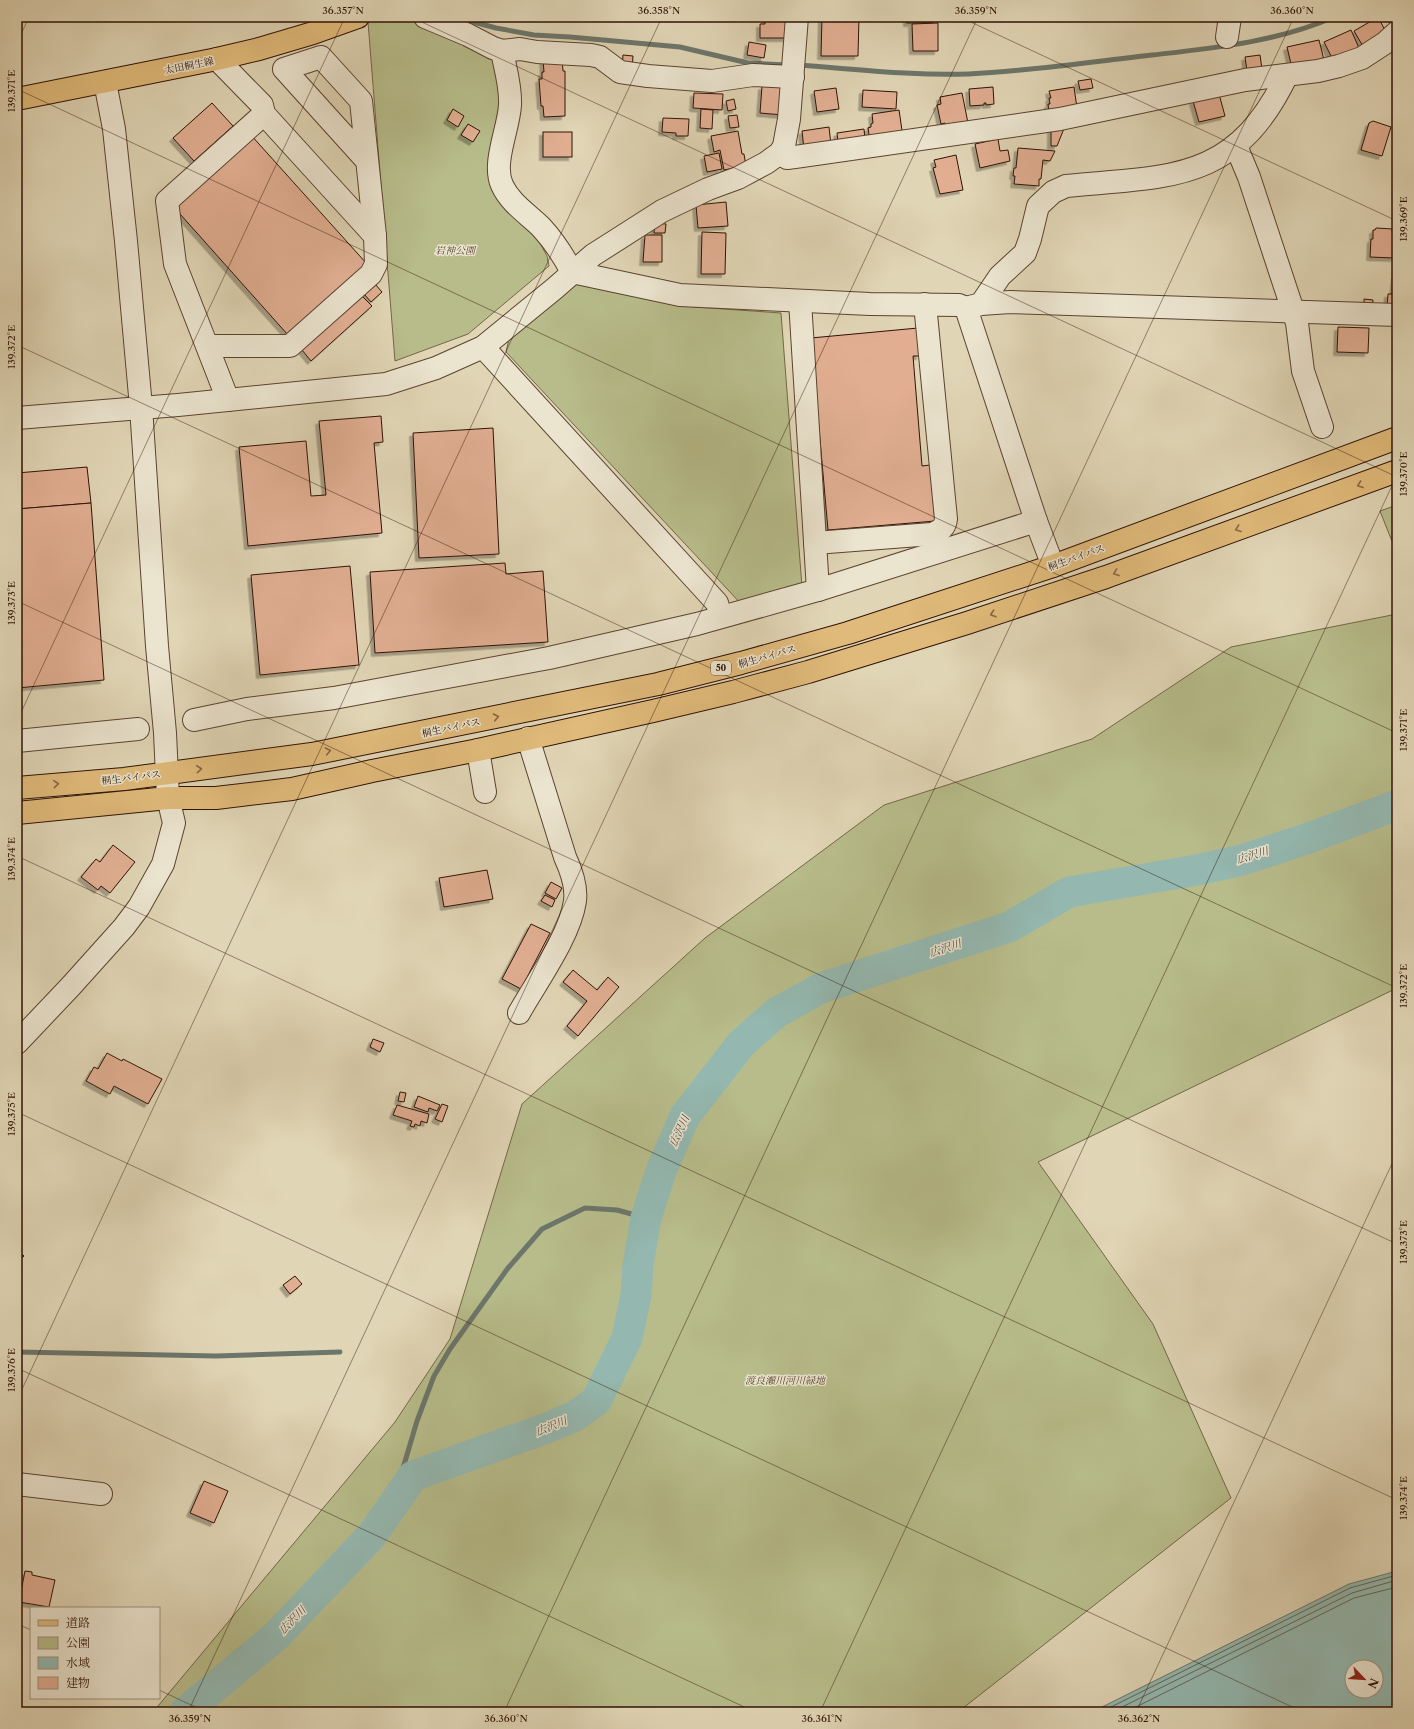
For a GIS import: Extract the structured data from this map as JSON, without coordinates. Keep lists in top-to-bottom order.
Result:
{
  "streets": {
    "main road": ["太田桐生線", "桐生バイパス", "50"]
  },
  "water": ["広沢川"],
  "parks": ["岩神公園", "渡良瀬川河川緑地"],
  "legend": [
    "道路",
    "公園",
    "水域",
    "建物"
  ],
  "north": "bottom right",
  "coordinates": [
    "36.357°N",
    "36.358°N",
    "36.359°N",
    "36.360°N",
    "139.371°E",
    "139.369°E",
    "139.372°E",
    "139.370°E",
    "139.373°E",
    "139.374°E",
    "139.375°E",
    "139.376°E",
    "36.361°N",
    "36.362°N"
  ]
}
